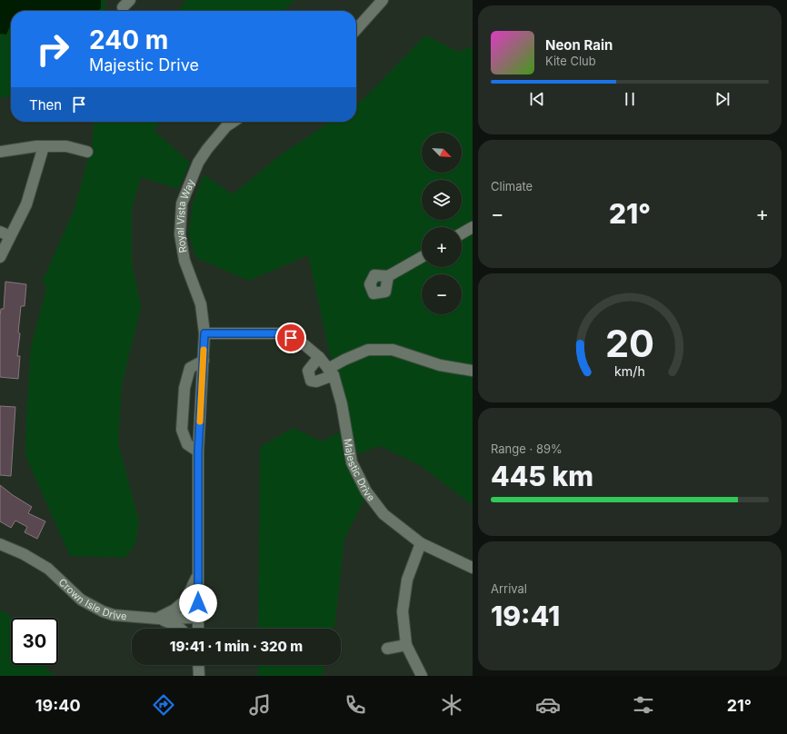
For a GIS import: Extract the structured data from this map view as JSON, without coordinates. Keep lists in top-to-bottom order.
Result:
{
  "streets": {
    "street": ["Royal Vista Way", "Majestic Drive", "Crown Isle Drive"]
  },
  "crossings": [
    ["Royal Vista Way", "Majestic Drive"],
    ["Royal Vista Way", "Crown Isle Drive"]
  ],
  "north": "bottom right",
  "page": {
    "turn": ["240 m", "Majestic Drive"],
    "song": ["Neon Rain", "Kite Club"],
    "then": "Then",
    "map_buttons": ["+", "−"],
    "tile": [
      "Climate",
      ["Range · 89%", "445 km"],
      ["Arrival", "19:41"]
    ],
    "heat": ["−", "21°", "+"],
    "limit": "30",
    "trip": "19:41 · 1 min · 320 m",
    "tabs": ["19:40", "21°"],
    "gauge": ["20", "km/h"]
  }
}
